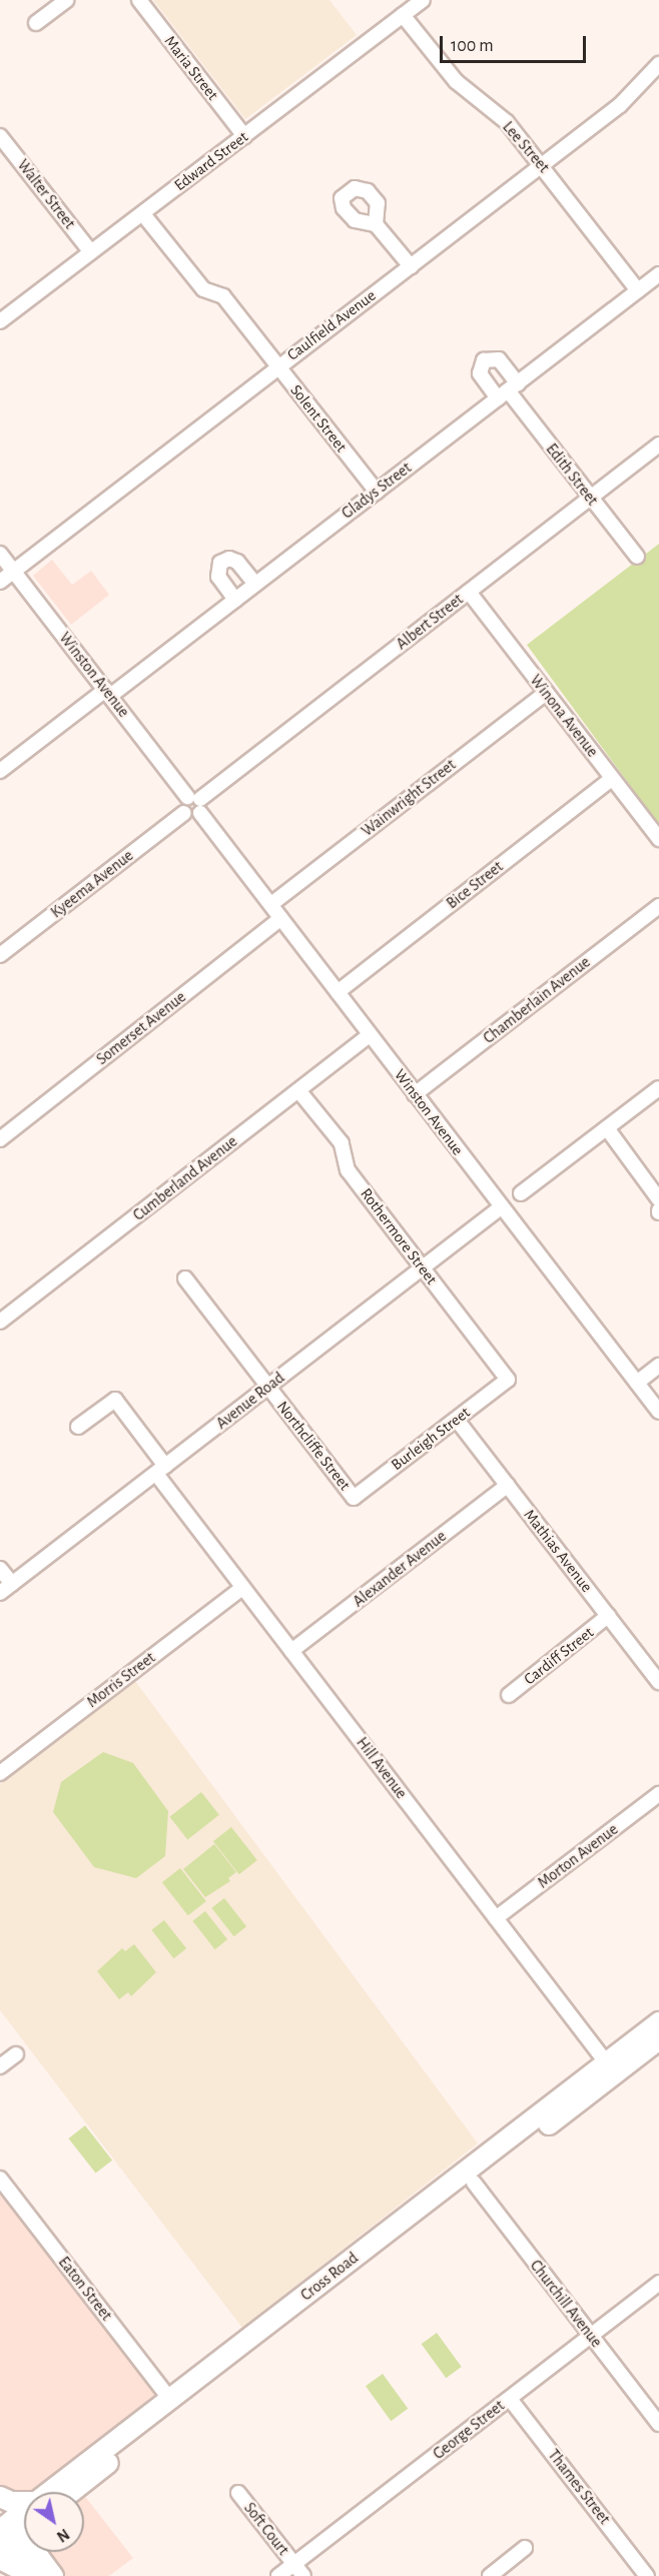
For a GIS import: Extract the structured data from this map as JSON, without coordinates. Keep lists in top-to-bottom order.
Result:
{
  "streets": {
    "highway": ["Cross Road"],
    "street": [
      "Maria Street",
      "Lee Street",
      "Edward Street",
      "Walter Street",
      "Caulfield Avenue",
      "Solent Street",
      "Edith Street",
      "Gladys Street",
      "Albert Street",
      "Winston Avenue",
      "Winona Avenue",
      "Wainwright Street",
      "Kyeema Avenue",
      "Bice Street",
      "Chamberlain Avenue",
      "Somerset Avenue",
      "Cumberland Avenue",
      "Rothermore Street",
      "Avenue Road",
      "Burleigh Street",
      "Northcliffe Street",
      "Mathias Avenue",
      "Alexander Avenue",
      "Cardiff Street",
      "Morris Street",
      "Hill Avenue",
      "Morton Avenue",
      "Eaton Street",
      "Churchill Avenue",
      "George Street",
      "Thames Street",
      "Soft Court"
    ]
  },
  "crossings": [
    ["Maria Street", "Edward Street"],
    ["Lee Street", "Edward Street"],
    ["Lee Street", "Caulfield Avenue"],
    ["Lee Street", "Gladys Street"],
    ["Edward Street", "Walter Street"],
    ["Edward Street", "Solent Street"],
    ["Caulfield Avenue", "Solent Street"],
    ["Caulfield Avenue", "Winston Avenue"],
    ["Solent Street", "Gladys Street"],
    ["Edith Street", "Gladys Street"],
    ["Edith Street", "Albert Street"],
    ["Gladys Street", "Winston Avenue"],
    ["Albert Street", "Winston Avenue"],
    ["Albert Street", "Winona Avenue"],
    ["Albert Street", "Kyeema Avenue"],
    ["Winston Avenue", "Wainwright Street"],
    ["Winston Avenue", "Kyeema Avenue"],
    ["Winston Avenue", "Bice Street"],
    ["Winston Avenue", "Chamberlain Avenue"],
    ["Winston Avenue", "Somerset Avenue"],
    ["Winston Avenue", "Cumberland Avenue"],
    ["Winston Avenue", "Avenue Road"],
    ["Winona Avenue", "Wainwright Street"],
    ["Winona Avenue", "Bice Street"],
    ["Cumberland Avenue", "Rothermore Street"],
    ["Rothermore Street", "Avenue Road"],
    ["Rothermore Street", "Burleigh Street"],
    ["Avenue Road", "Northcliffe Street"],
    ["Avenue Road", "Hill Avenue"],
    ["Burleigh Street", "Northcliffe Street"],
    ["Burleigh Street", "Mathias Avenue"],
    ["Mathias Avenue", "Alexander Avenue"],
    ["Mathias Avenue", "Cardiff Street"],
    ["Alexander Avenue", "Hill Avenue"],
    ["Morris Street", "Hill Avenue"],
    ["Hill Avenue", "Morton Avenue"],
    ["Hill Avenue", "Cross Road"],
    ["Cross Road", "Eaton Street"],
    ["Cross Road", "Churchill Avenue"],
    ["Churchill Avenue", "George Street"],
    ["George Street", "Thames Street"],
    ["George Street", "Soft Court"]
  ],
  "scale_bar": "100 m",
  "north": "bottom right"
}
